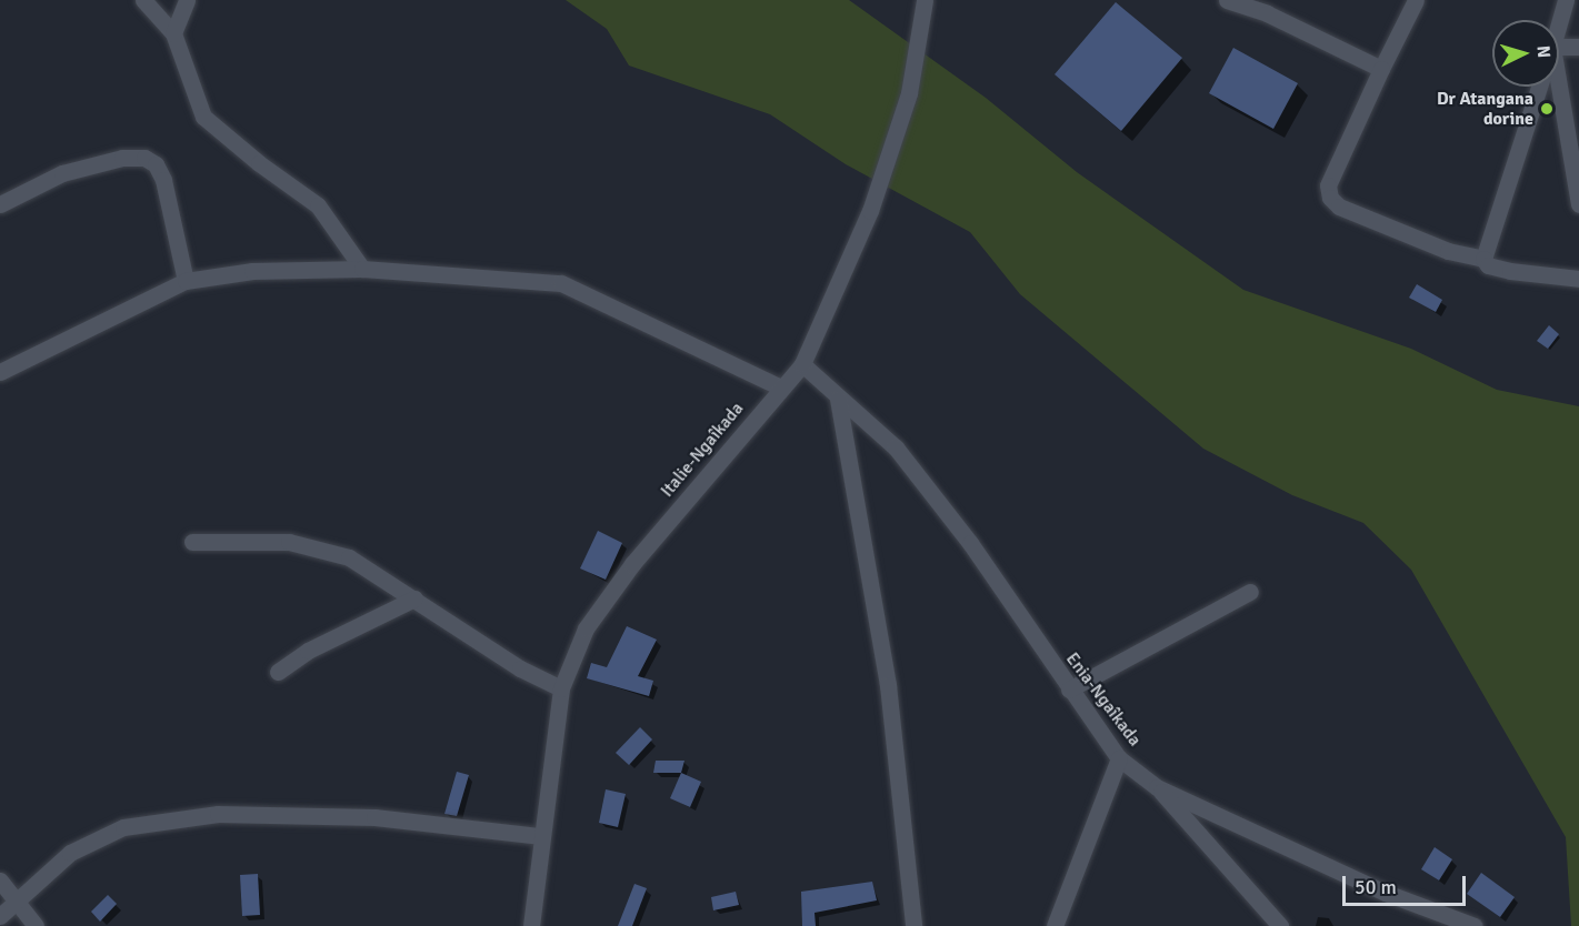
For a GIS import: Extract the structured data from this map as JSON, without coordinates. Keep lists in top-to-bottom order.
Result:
{
  "streets": {
    "street": ["Italie-Ngaîkada", "Enia-Ngaîkada"]
  },
  "crossings": [
    ["Italie-Ngaîkada", "Enia-Ngaîkada"]
  ],
  "places": ["Dr Atangana dorine"],
  "scale_bar": "50 m",
  "north": "right"
}
